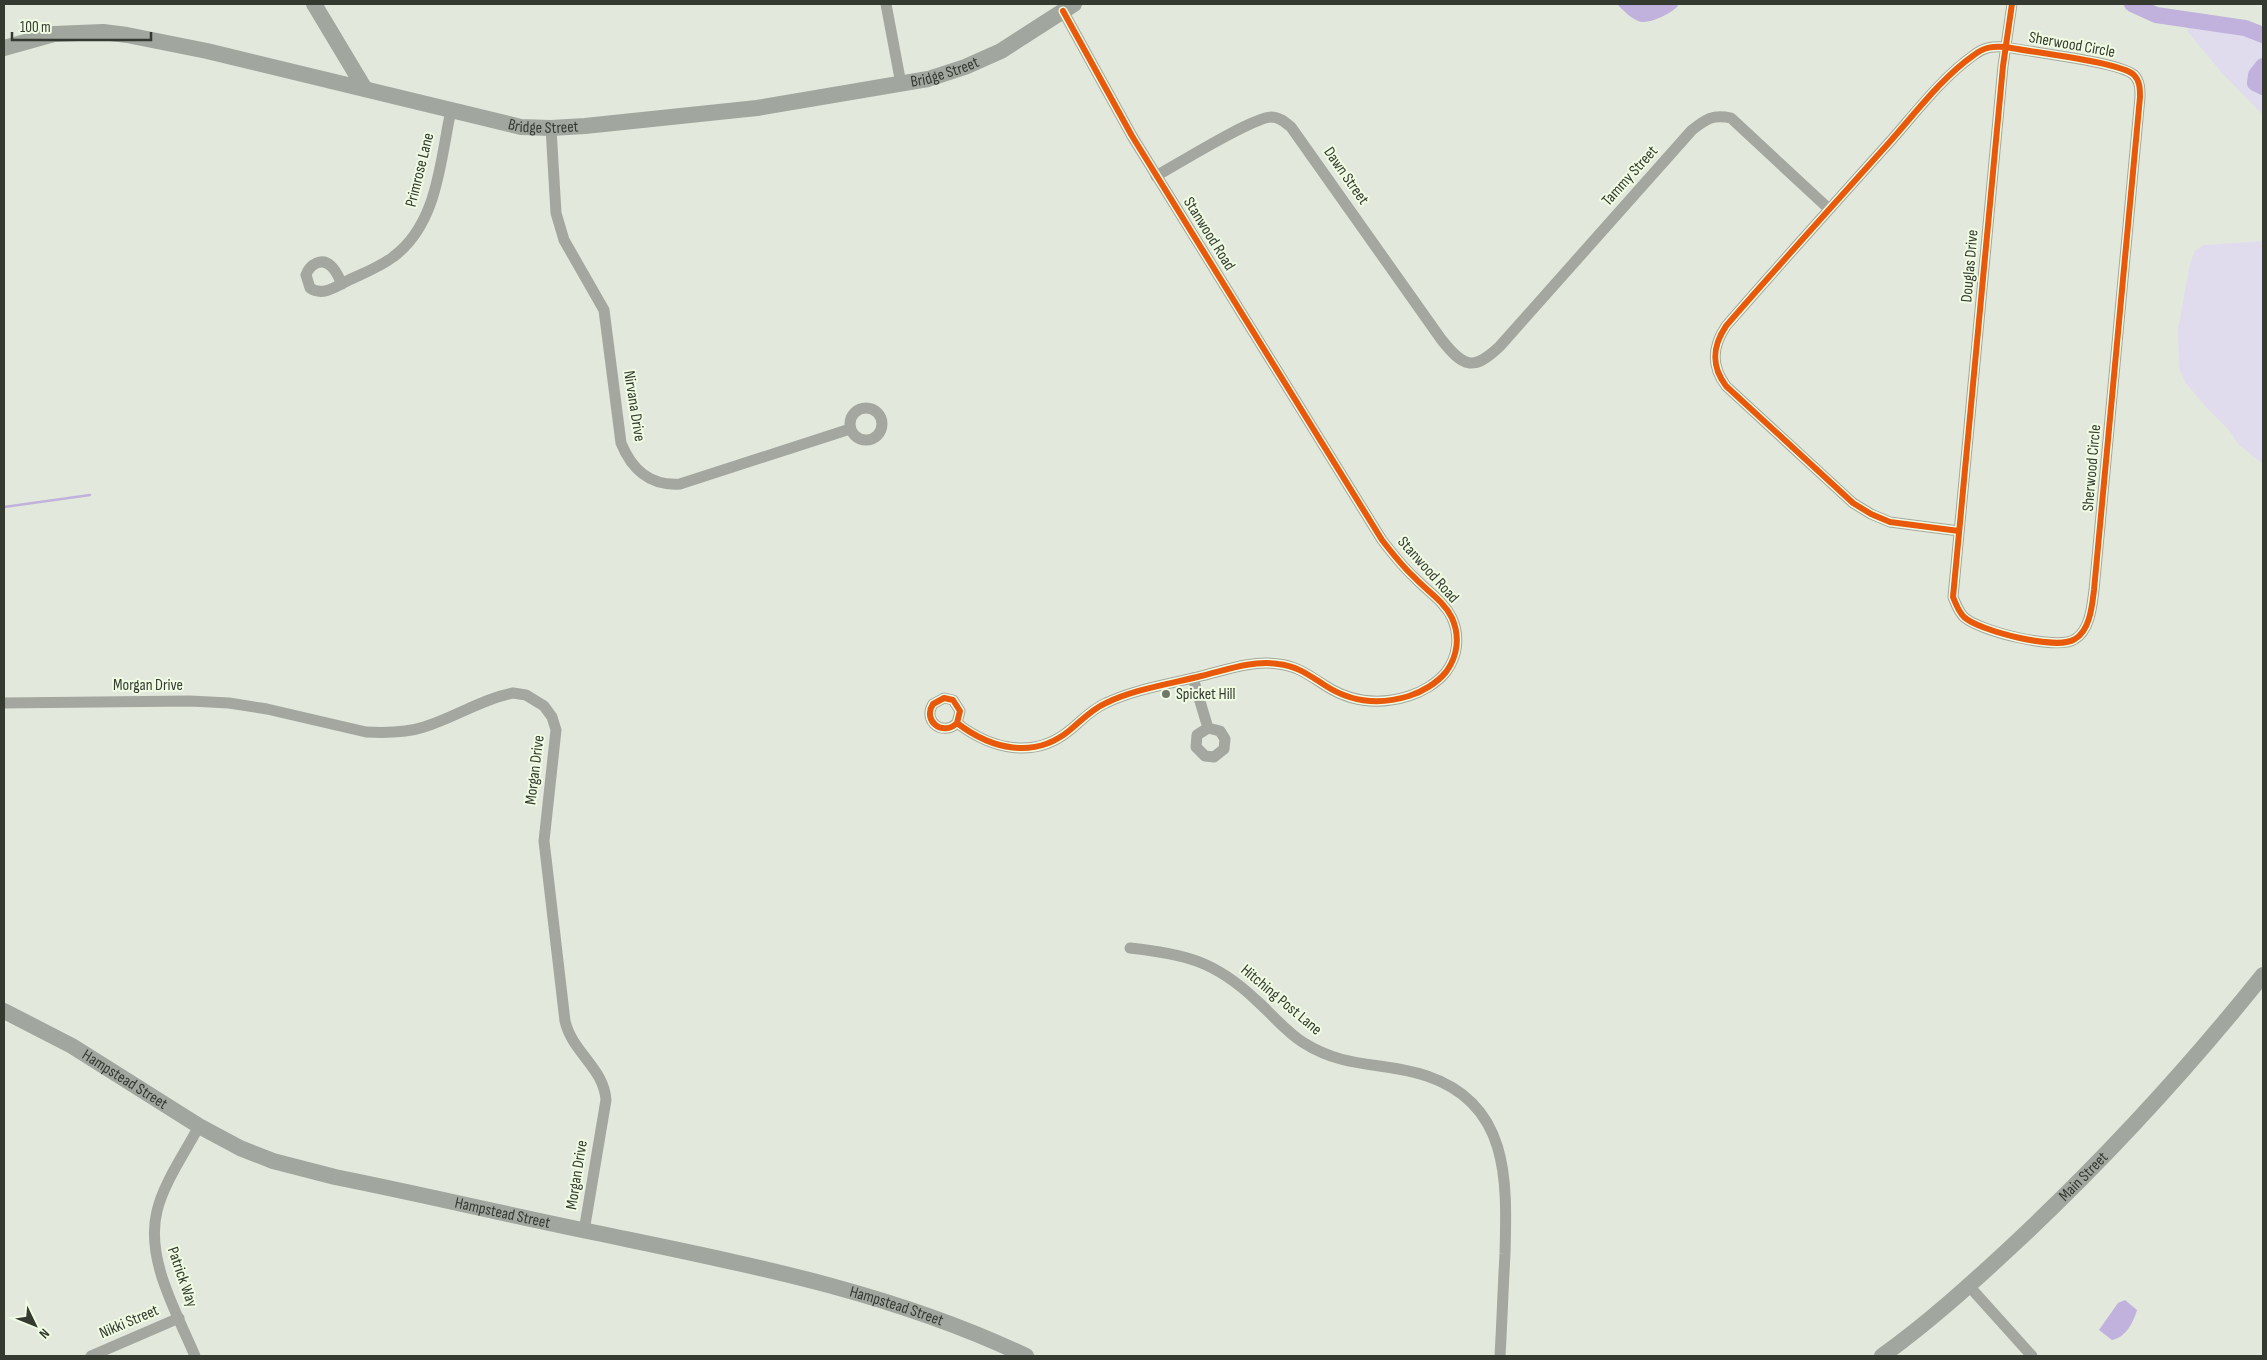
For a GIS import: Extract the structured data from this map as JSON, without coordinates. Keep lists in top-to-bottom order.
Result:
{
  "streets": {
    "main road": ["Bridge Street", "Hampstead Street", "Main Street"],
    "street": [
      "Sherwood Circle",
      "Primrose Lane",
      "Dawn Street",
      "Tammy Street",
      "Stanwood Road",
      "Douglas Drive",
      "Nirvana Drive",
      "Morgan Drive",
      "Hitching Post Lane",
      "Patrick Way",
      "Nikki Street"
    ]
  },
  "crossings": [
    ["Sherwood Circle", "Tammy Street"],
    ["Sherwood Circle", "Douglas Drive"],
    ["Bridge Street", "Primrose Lane"],
    ["Bridge Street", "Stanwood Road"],
    ["Bridge Street", "Nirvana Drive"],
    ["Dawn Street", "Tammy Street"],
    ["Dawn Street", "Stanwood Road"],
    ["Morgan Drive", "Hampstead Street"],
    ["Hampstead Street", "Patrick Way"],
    ["Patrick Way", "Nikki Street"]
  ],
  "places": ["Spicket Hill"],
  "scale_bar": "100 m",
  "north": "bottom right"
}
